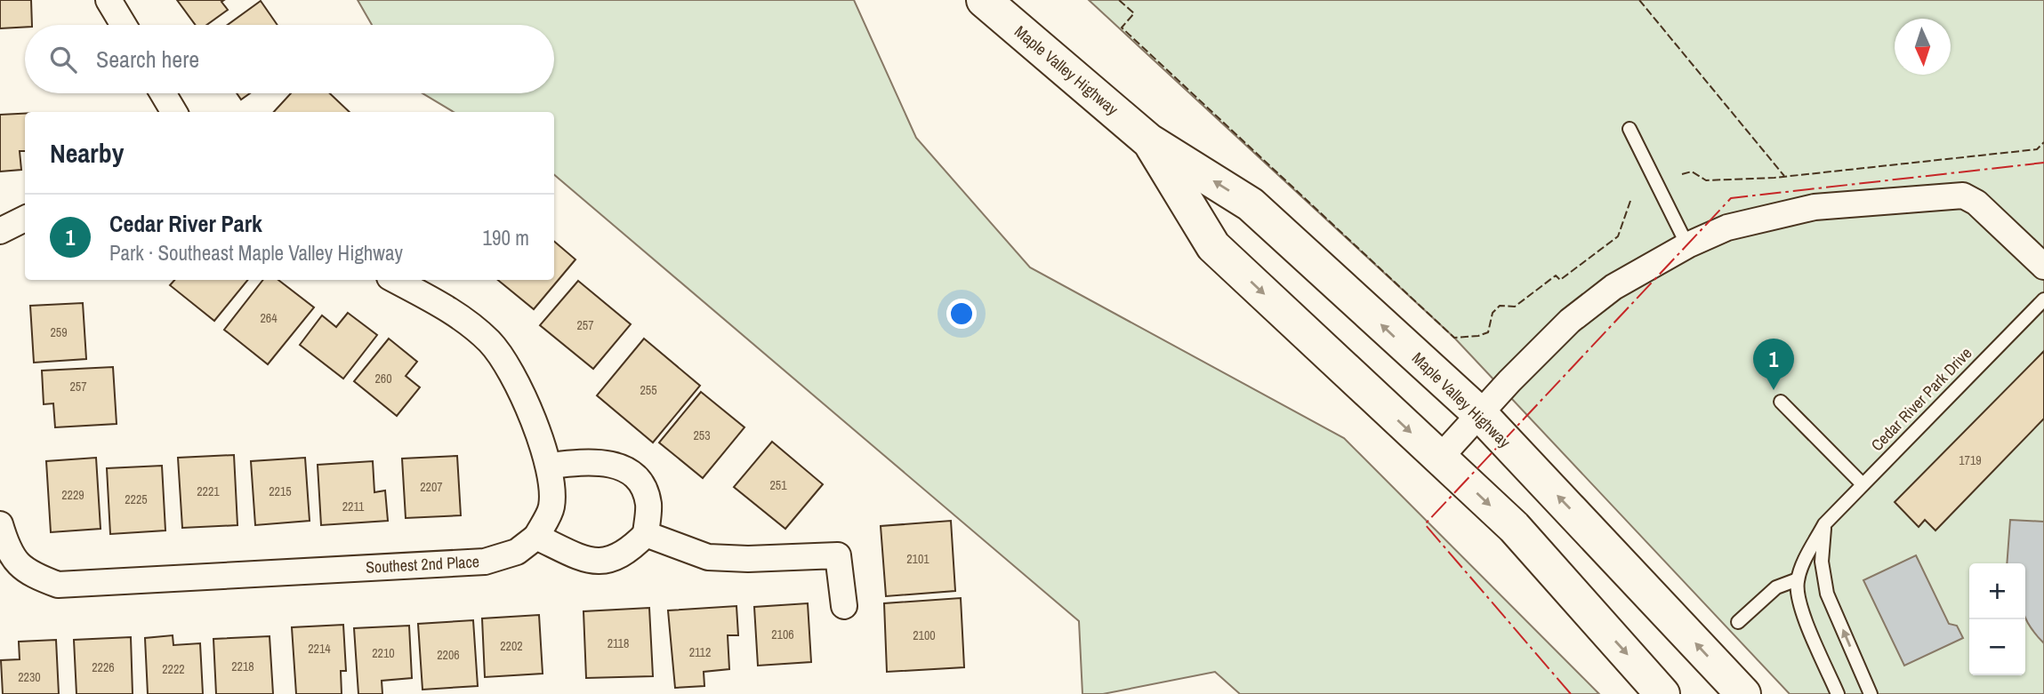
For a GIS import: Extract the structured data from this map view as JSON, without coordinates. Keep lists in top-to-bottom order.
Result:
{
  "streets": {
    "main road": ["Maple Valley Highway"],
    "street": ["Southest 2nd Place"],
    "lane": ["Cedar River Park Drive"]
  },
  "house_numbers": [
    "264",
    "257",
    "259",
    "260",
    "257",
    "255",
    "253",
    "1719",
    "251",
    "2207",
    "2221",
    "2215",
    "2229",
    "2225",
    "2211",
    "2101",
    "2106",
    "2100",
    "2118",
    "2202",
    "2214",
    "2112",
    "2210",
    "2206",
    "2218",
    "2226",
    "2222",
    "2230"
  ],
  "north": "bottom",
  "page": {
    "search": "Search here",
    "heading": "Nearby",
    "list": [
      {
        "mark": "1",
        "name": "Cedar River Park",
        "note": "Park · Southeast Maple Valley Highway",
        "value": "190 m"
      }
    ],
    "pins": "1",
    "map_buttons": ["+", "−"]
  }
}
